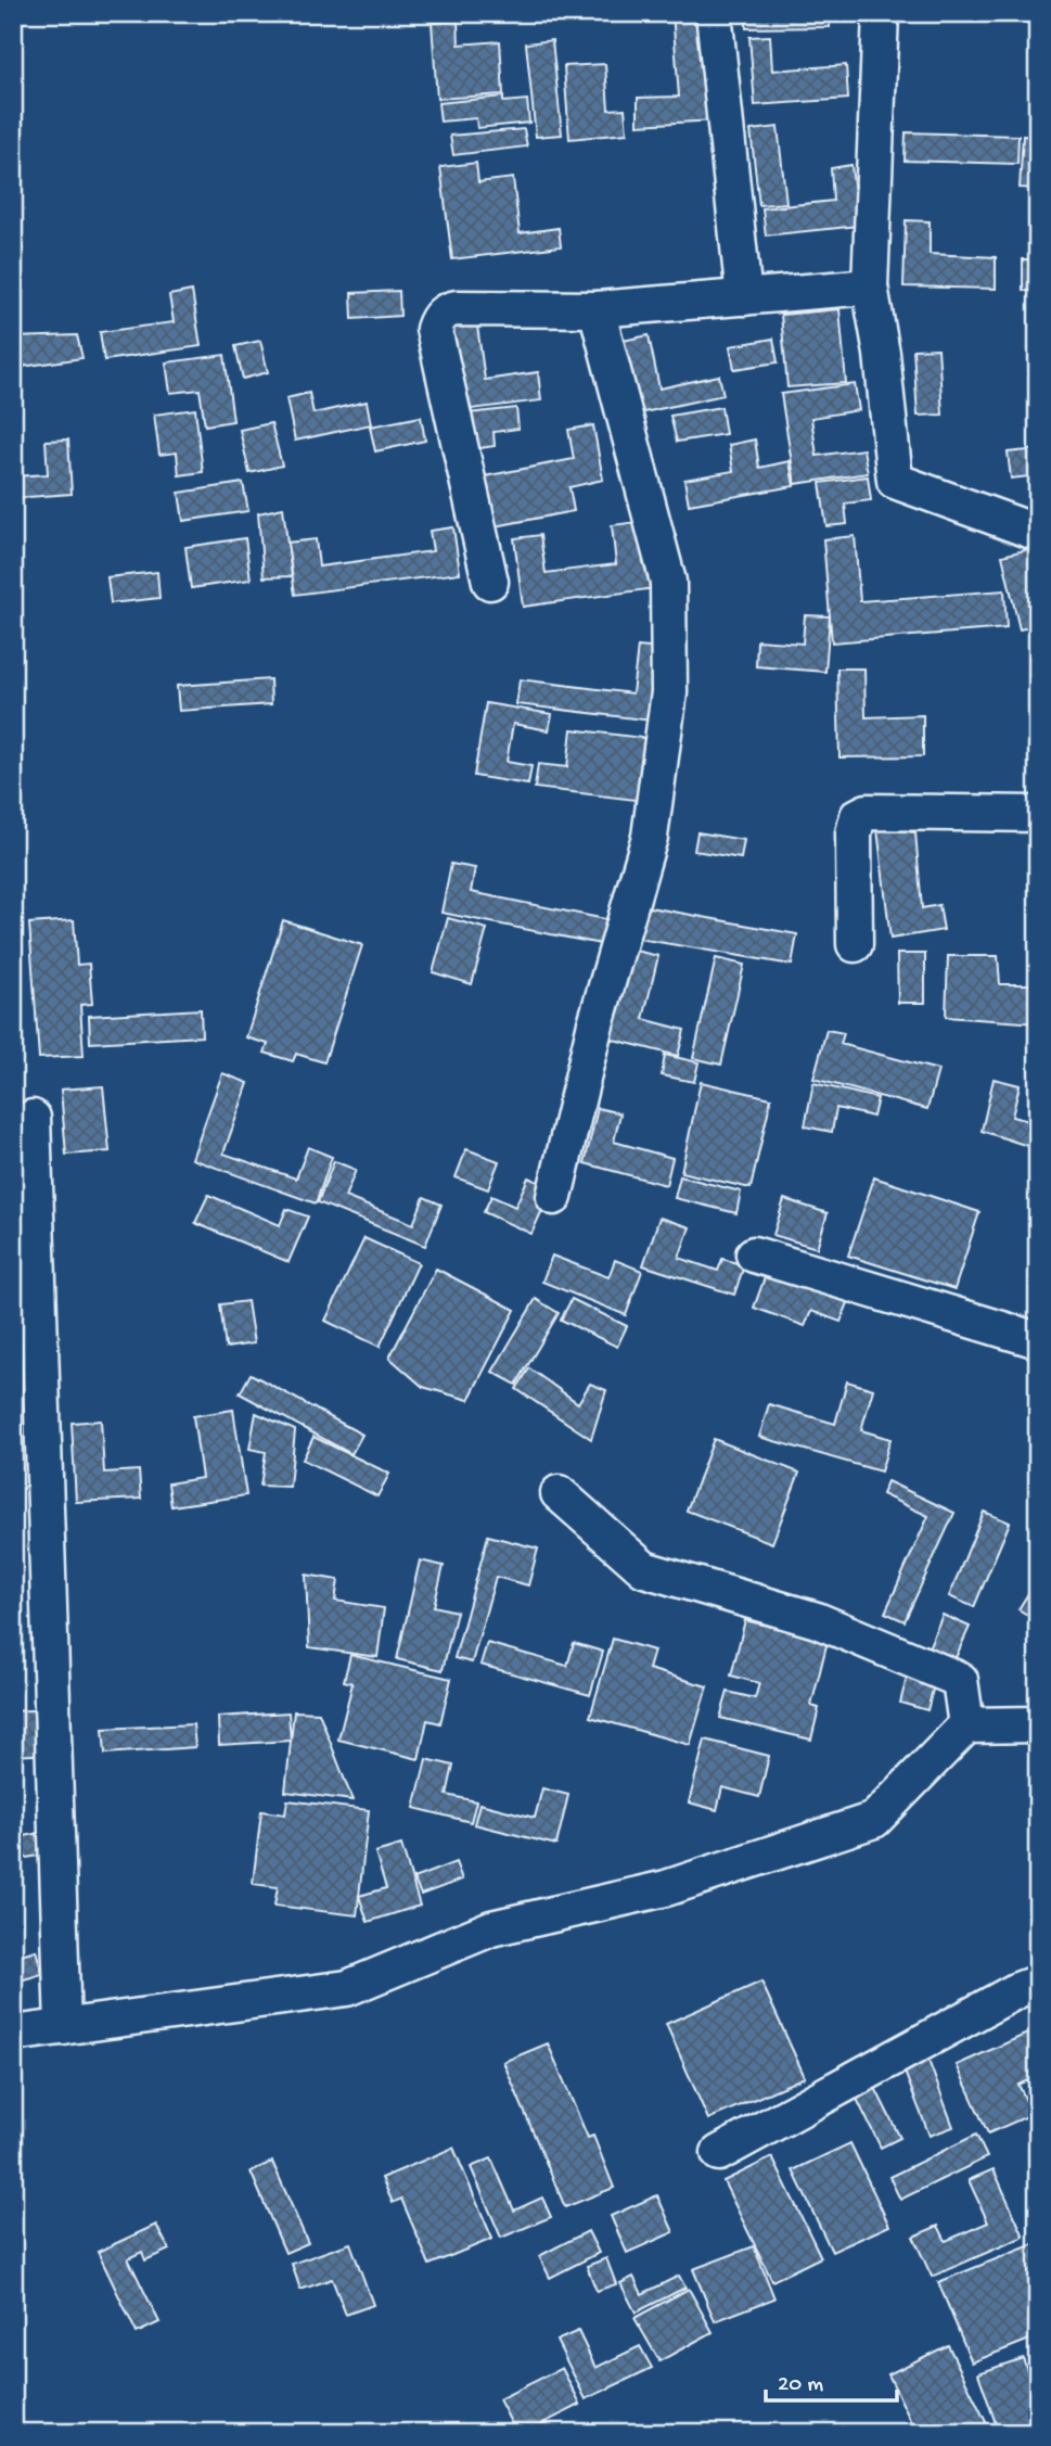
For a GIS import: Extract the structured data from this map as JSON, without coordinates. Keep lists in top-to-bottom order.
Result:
{
  "scale_bar": "20 m"
}
